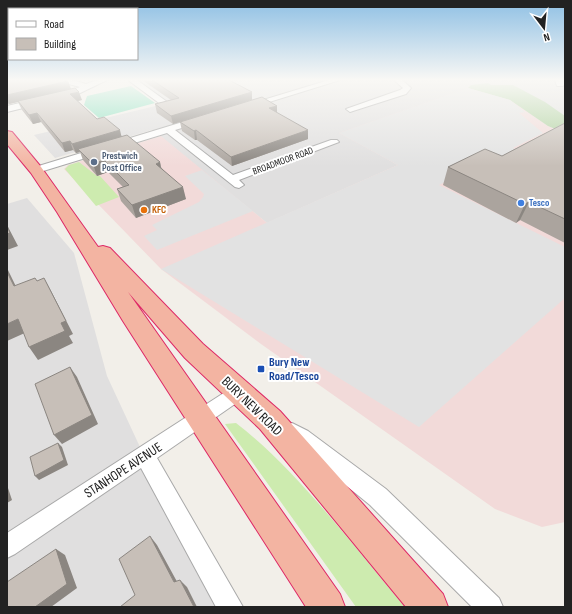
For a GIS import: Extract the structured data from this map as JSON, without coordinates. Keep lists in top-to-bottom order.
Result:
{
  "streets": {
    "highway": ["BURY NEW ROAD"],
    "street": ["BROADMOOR ROAD", "STANHOPE AVENUE"]
  },
  "crossings": [
    ["BURY NEW ROAD", "STANHOPE AVENUE"]
  ],
  "places": {
    "other": ["Prestwich Post Office", "Tesco", "KFC"],
    "transit": ["Bury New Road/Tesco"]
  },
  "legend": ["Road", "Building"],
  "north": "bottom"
}
